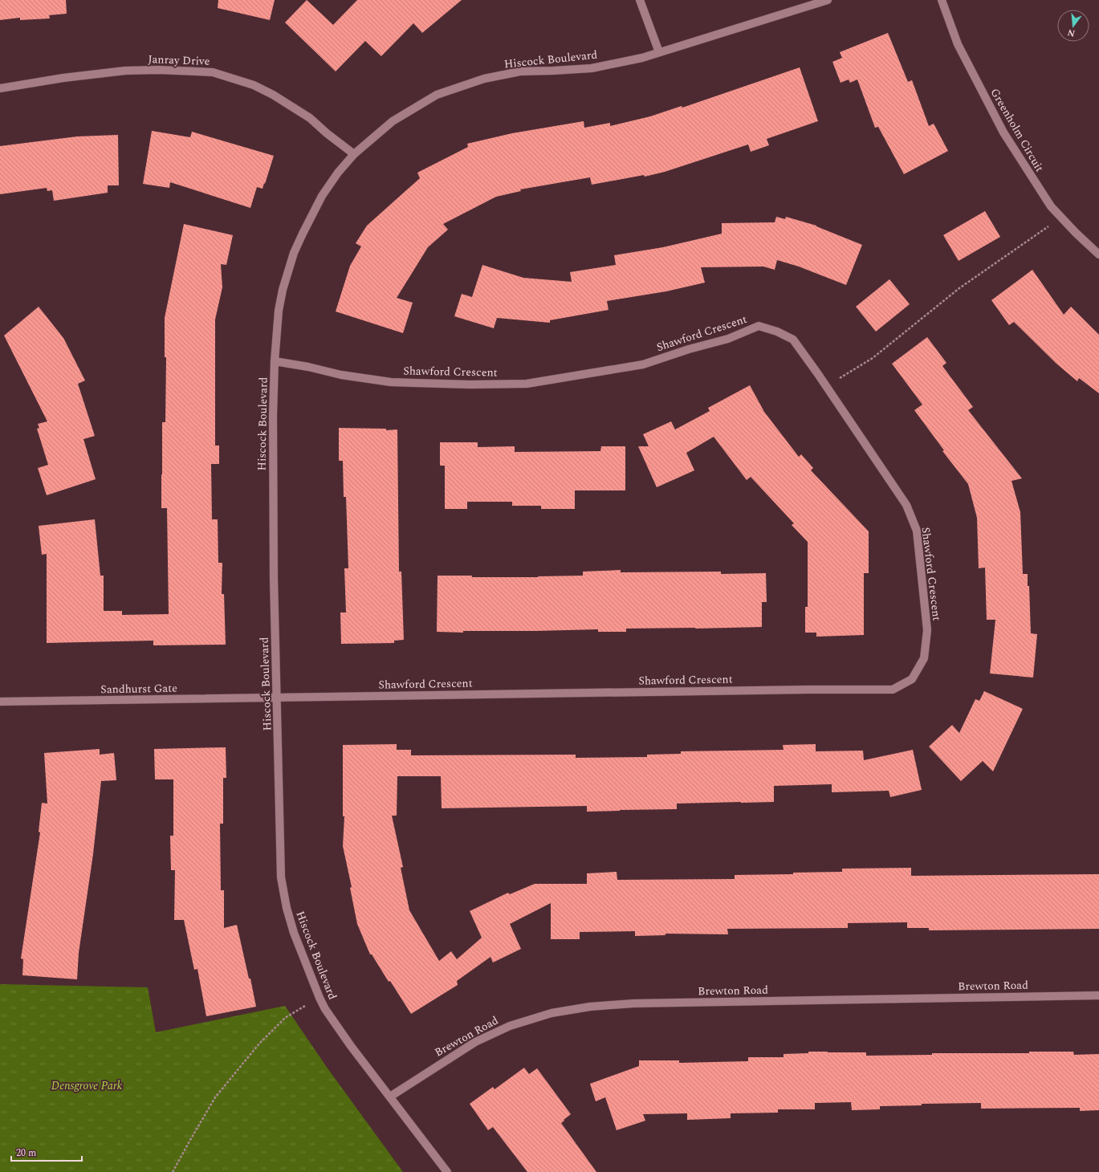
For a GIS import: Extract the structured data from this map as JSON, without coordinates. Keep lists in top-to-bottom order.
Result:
{
  "streets": {
    "street": [
      "Hiscock Boulevard",
      "Janray Drive",
      "Greenholm Circuit",
      "Shawford Crescent",
      "Sandhurst Gate",
      "Brewton Road"
    ]
  },
  "crossings": [
    ["Hiscock Boulevard", "Janray Drive"],
    ["Hiscock Boulevard", "Shawford Crescent"],
    ["Hiscock Boulevard", "Sandhurst Gate"],
    ["Hiscock Boulevard", "Brewton Road"],
    ["Shawford Crescent", "Sandhurst Gate"]
  ],
  "parks": ["Densgrove Park"],
  "scale_bar": "20 m",
  "north": "bottom"
}
